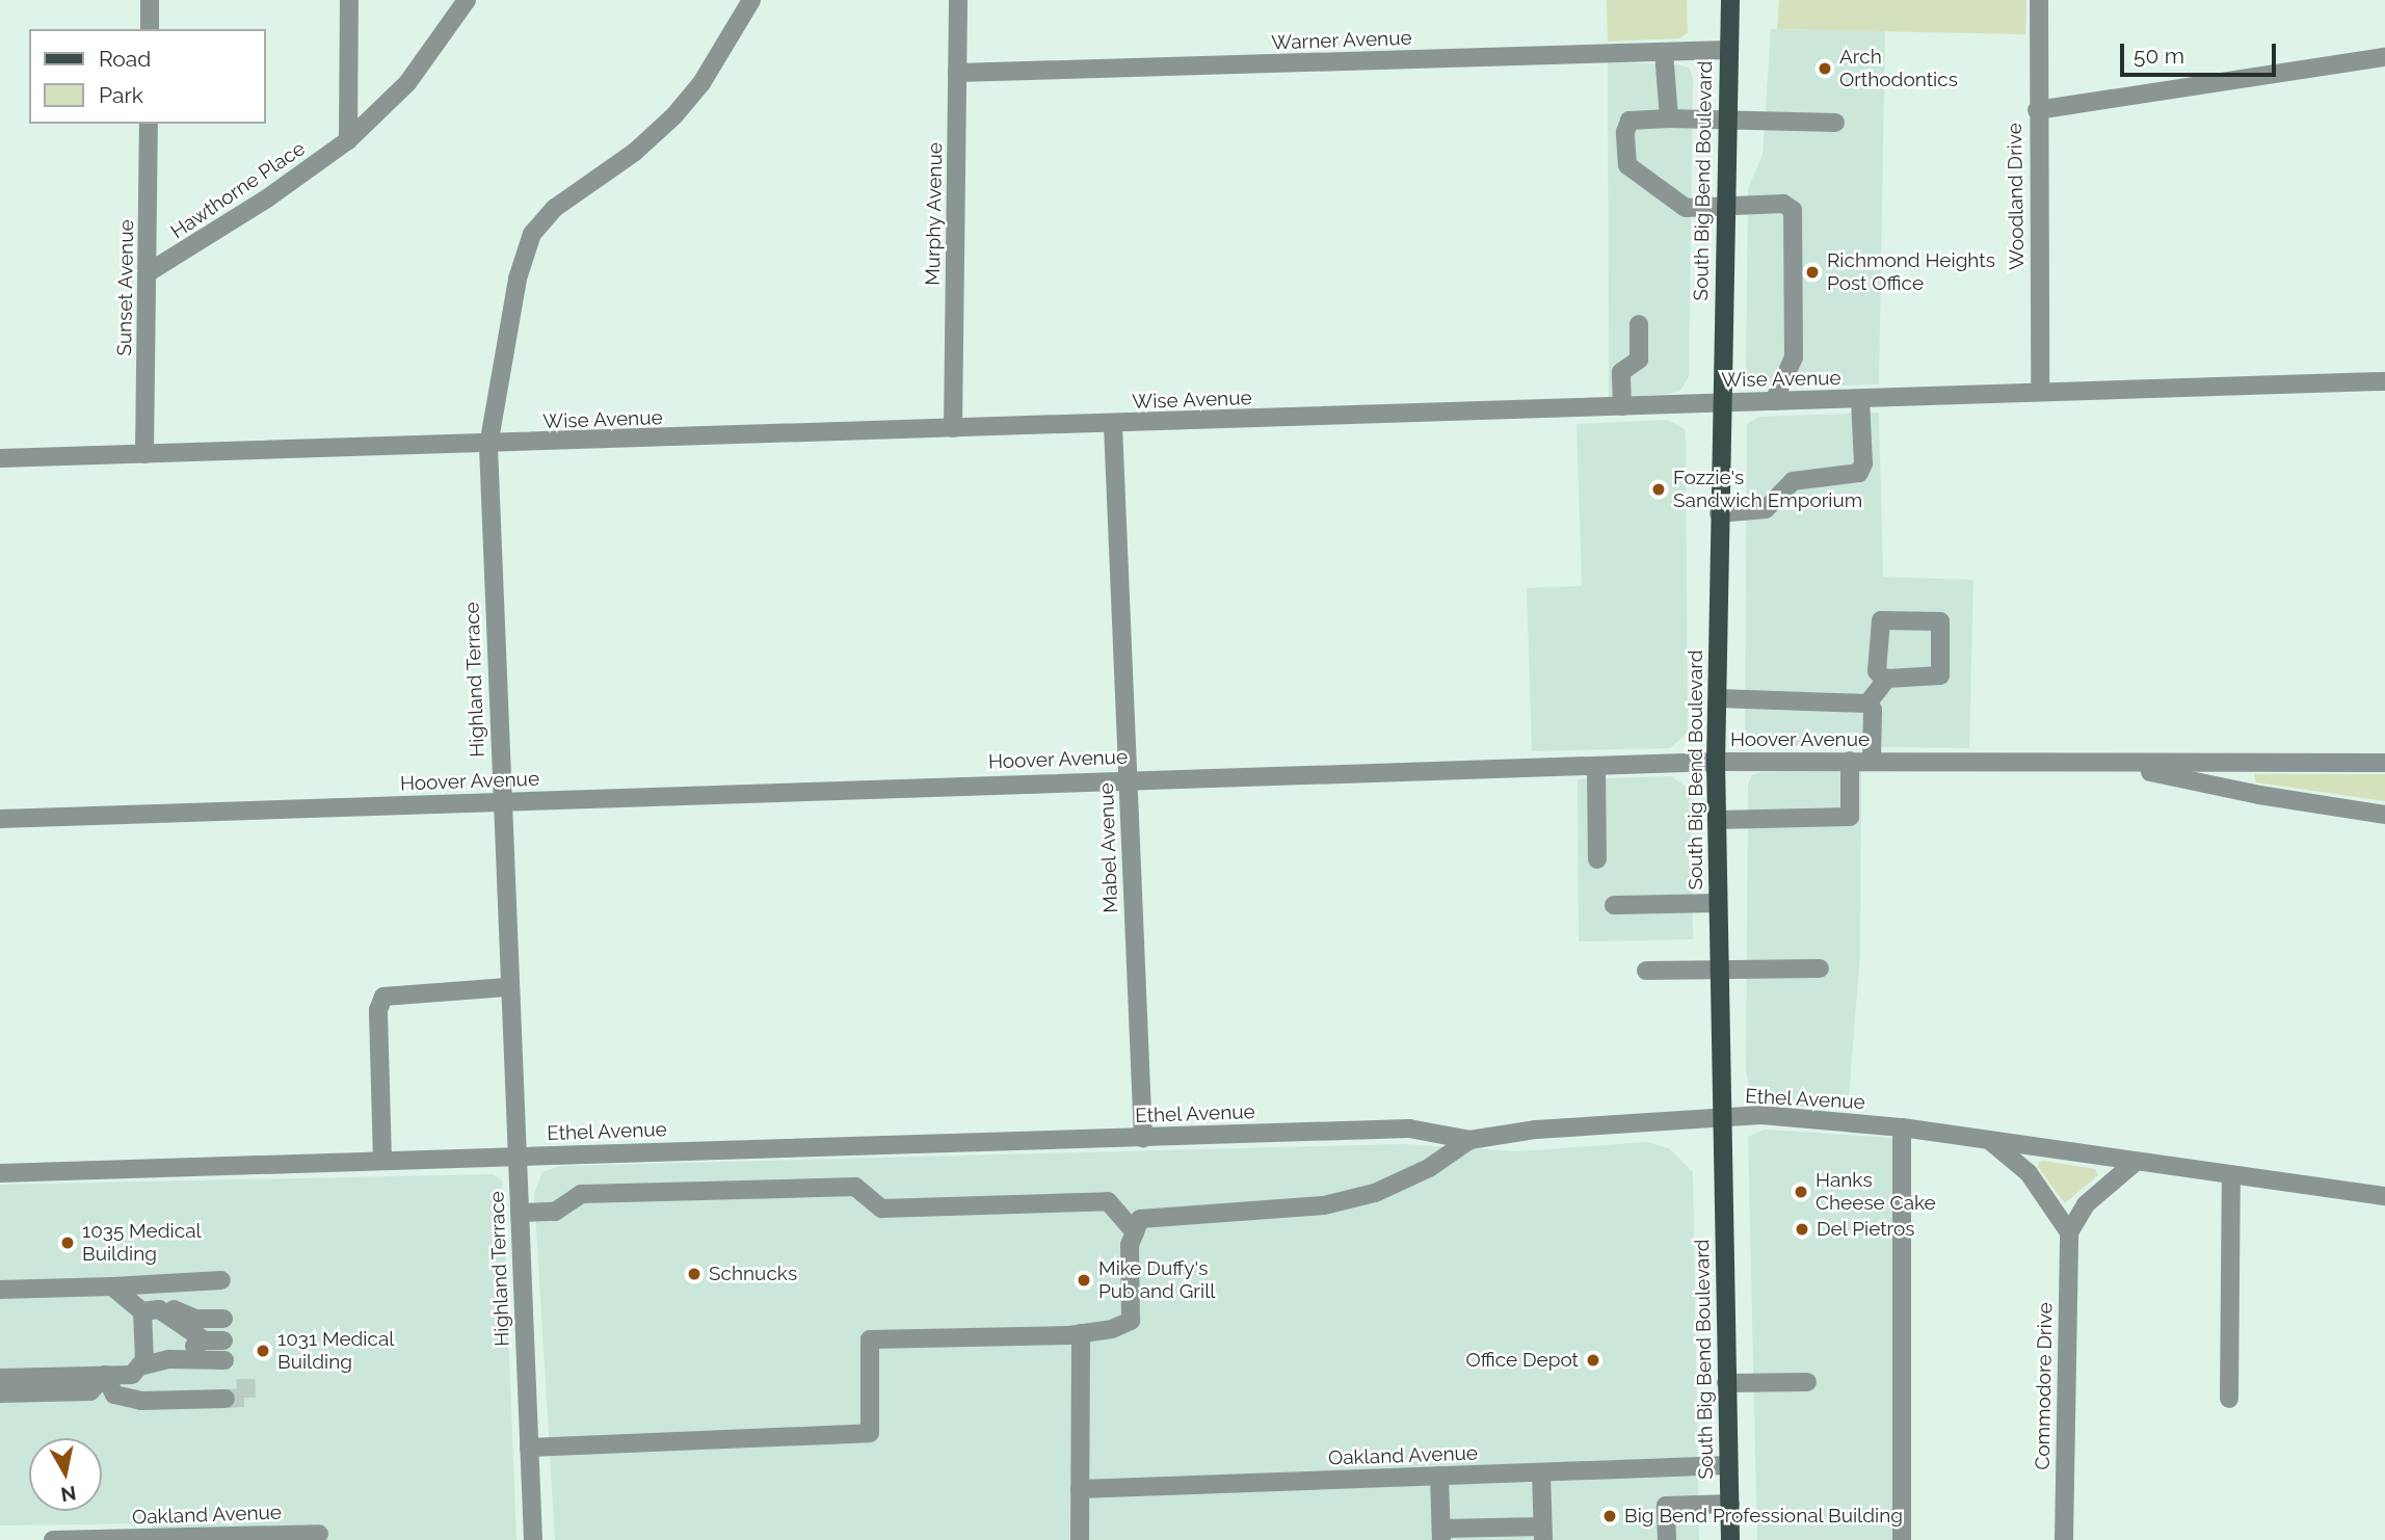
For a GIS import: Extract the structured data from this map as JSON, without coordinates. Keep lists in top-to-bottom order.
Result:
{
  "streets": {
    "main road": ["South Big Bend Boulevard"],
    "street": [
      "Warner Avenue",
      "Hawthorne Place",
      "Woodland Drive",
      "Murphy Avenue",
      "Sunset Avenue",
      "Wise Avenue",
      "Highland Terrace",
      "Hoover Avenue",
      "Mabel Avenue",
      "Ethel Avenue",
      "Commodore Drive",
      "Oakland Avenue"
    ]
  },
  "crossings": [
    ["Warner Avenue", "South Big Bend Boulevard"],
    ["Warner Avenue", "Murphy Avenue"],
    ["South Big Bend Boulevard", "Wise Avenue"],
    ["South Big Bend Boulevard", "Hoover Avenue"],
    ["South Big Bend Boulevard", "Ethel Avenue"],
    ["South Big Bend Boulevard", "Oakland Avenue"],
    ["Hawthorne Place", "Sunset Avenue"],
    ["Woodland Drive", "Wise Avenue"],
    ["Murphy Avenue", "Wise Avenue"],
    ["Sunset Avenue", "Wise Avenue"],
    ["Wise Avenue", "Highland Terrace"],
    ["Wise Avenue", "Mabel Avenue"],
    ["Highland Terrace", "Hoover Avenue"],
    ["Highland Terrace", "Ethel Avenue"],
    ["Hoover Avenue", "Mabel Avenue"],
    ["Mabel Avenue", "Ethel Avenue"]
  ],
  "places": [
    "Arch Orthodontics",
    "Richmond Heights Post Office",
    "Fozzie's Sandwich Emporium",
    "Hanks Cheese Cake",
    "Del Pietros",
    "1035 Medical Building",
    "Schnucks",
    "Mike Duffy's Pub and Grill",
    "1031 Medical Building",
    "Office Depot",
    "Big Bend Professional Building"
  ],
  "legend": ["Road", "Park"],
  "scale_bar": "50 m",
  "north": "bottom"
}
